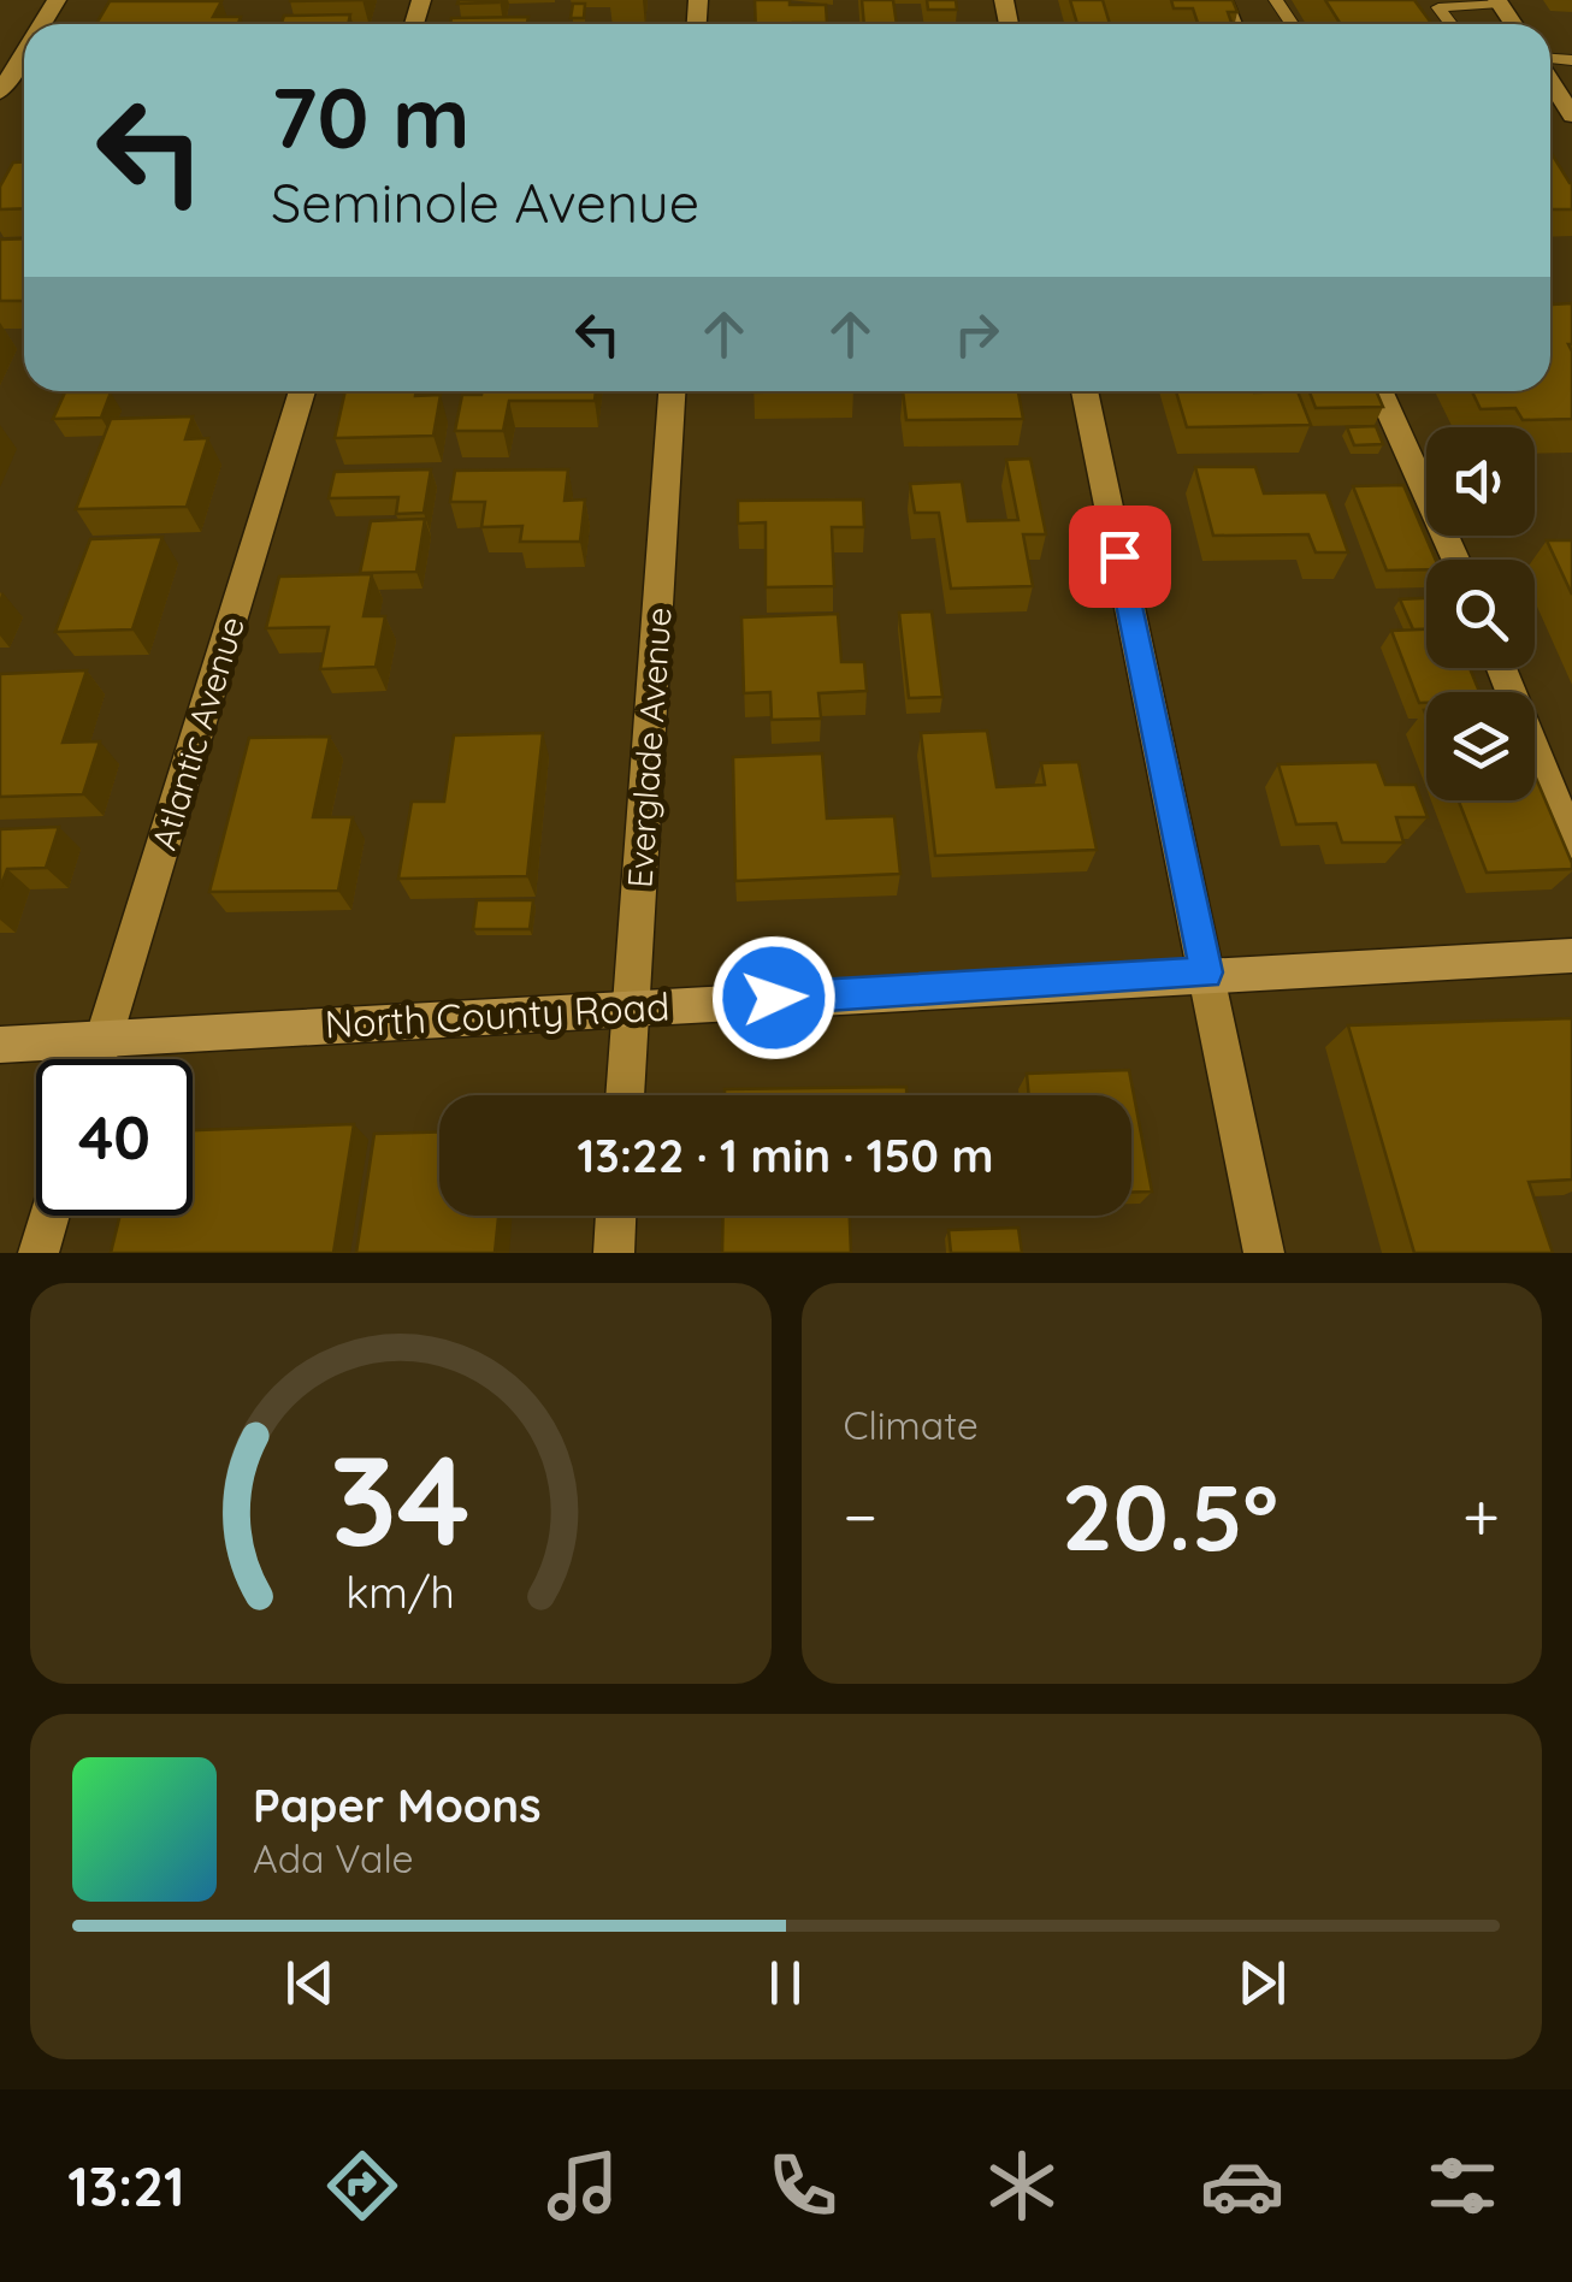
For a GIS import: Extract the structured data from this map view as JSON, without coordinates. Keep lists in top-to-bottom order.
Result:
{
  "streets": {
    "street": ["Atlantic Avenue", "Everglade Avenue", "North County Road"]
  },
  "crossings": [
    ["Atlantic Avenue", "North County Road"],
    ["Everglade Avenue", "North County Road"]
  ],
  "page": {
    "turn": ["70 m", "Seminole Avenue"],
    "limit": "40",
    "trip": "13:22 · 1 min · 150 m",
    "tile": "Climate",
    "heat": ["−", "20.5°", "+"],
    "song": ["Paper Moons", "Ada Vale"],
    "tabs": "13:21",
    "gauge": ["34", "km/h"]
  }
}
